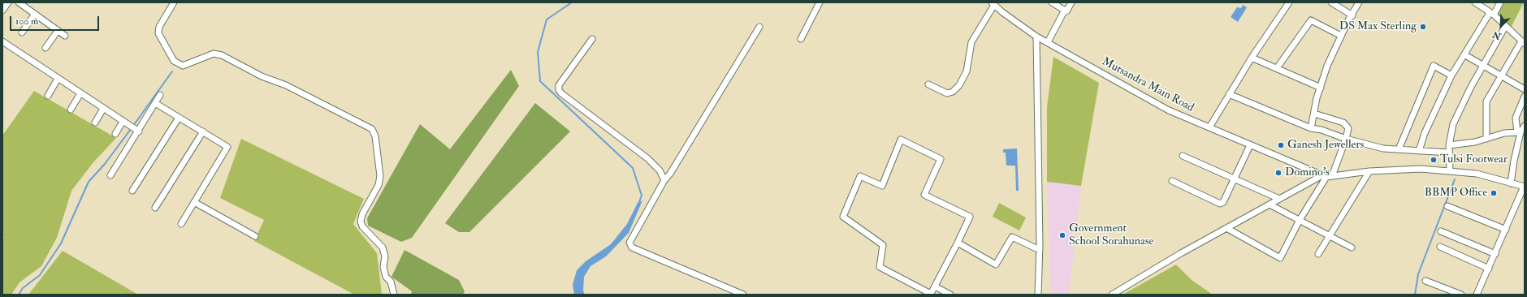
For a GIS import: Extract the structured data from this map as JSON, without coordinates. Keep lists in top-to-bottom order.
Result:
{
  "streets": {
    "street": ["Mutsandra Main Road"]
  },
  "places": [
    "DS Max Sterling",
    "Ganesh Jewellers",
    "Tulsi Footwear",
    "Domino's",
    "BBMP Office",
    "Government School Sorahunase"
  ],
  "scale_bar": "100 m",
  "north": "bottom left"
}
